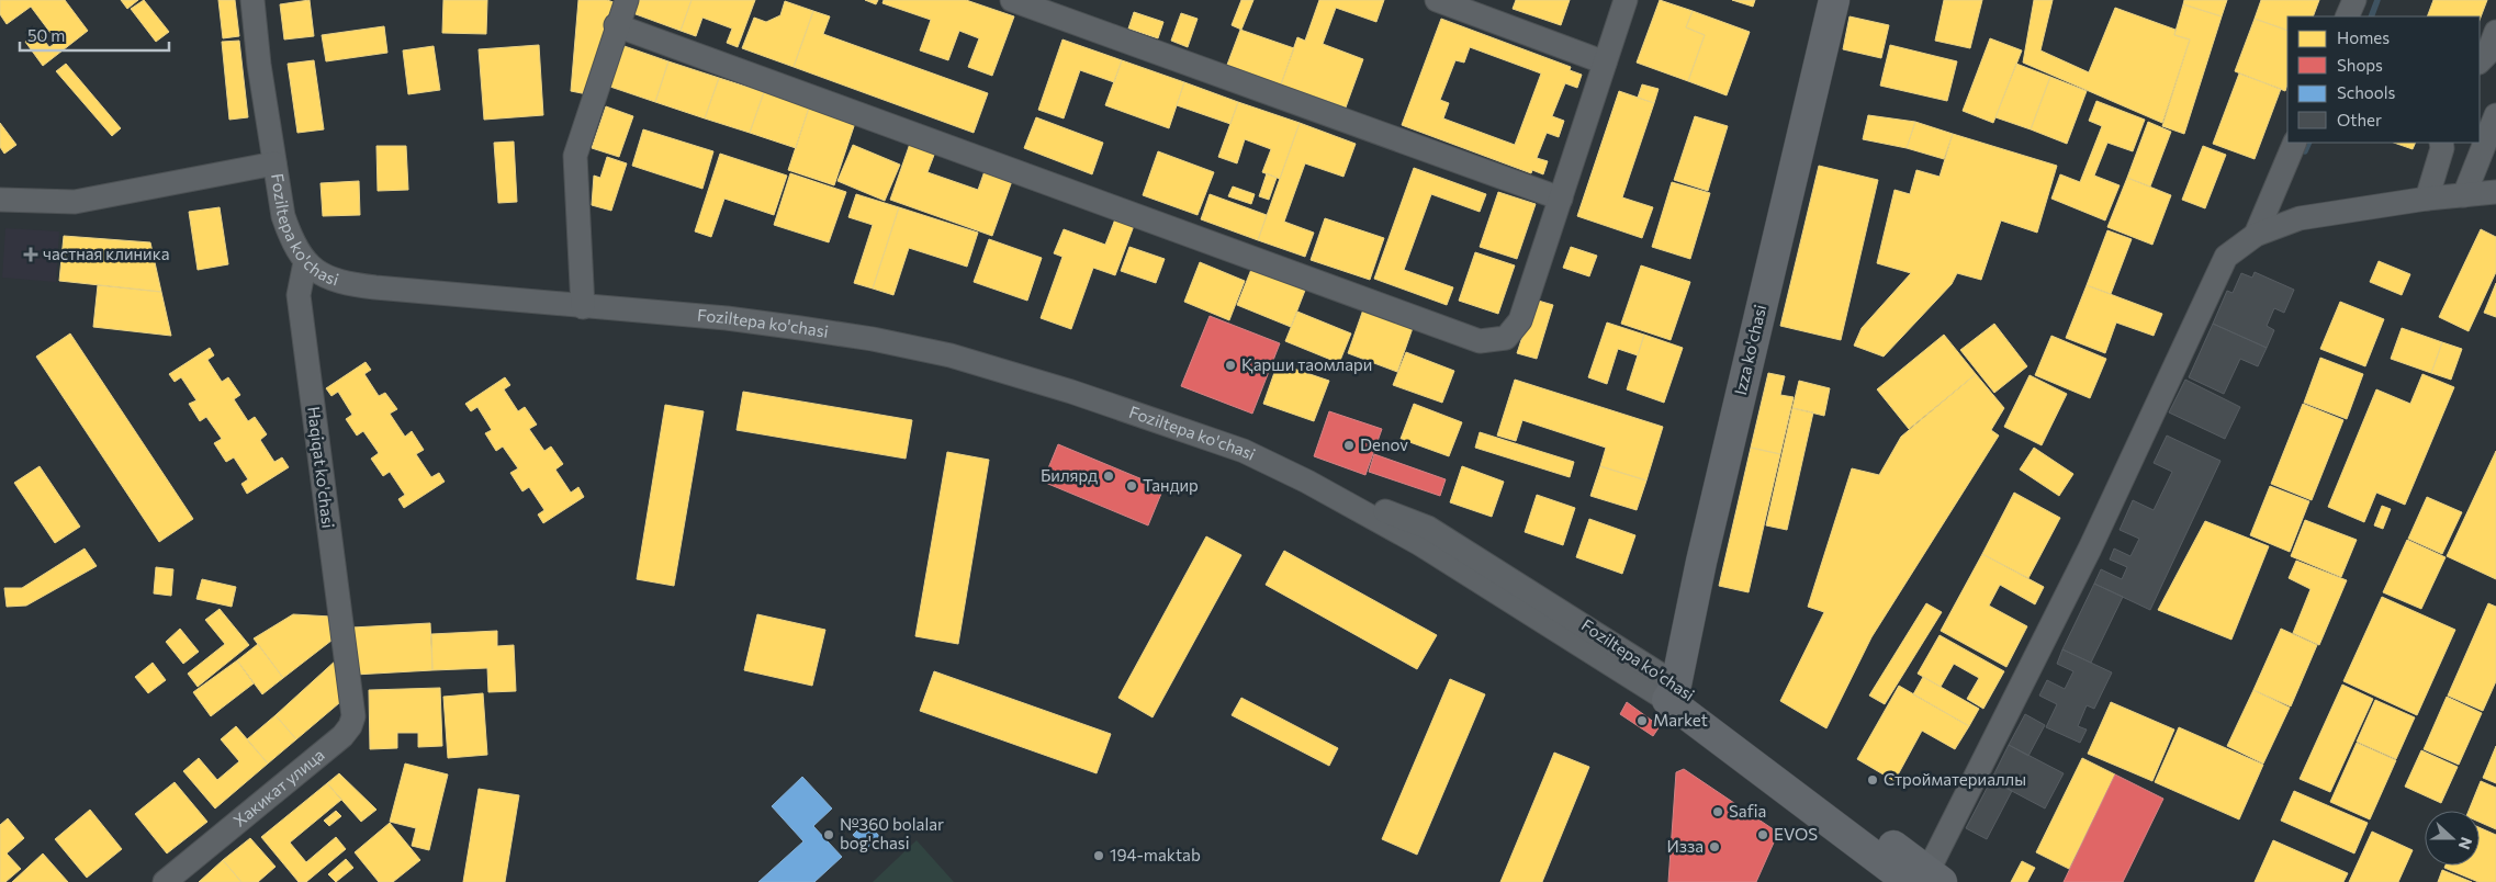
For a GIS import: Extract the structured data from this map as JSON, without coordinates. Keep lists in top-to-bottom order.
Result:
{
  "streets": {
    "main road": ["Foziltepa ko'chasi", "Izza ko'chasi"],
    "street": ["Haqiqat ko'chasi", "Хакикат улица"]
  },
  "crossings": [
    ["Foziltepa ko'chasi", "Izza ko'chasi"],
    ["Foziltepa ko'chasi", "Haqiqat ko'chasi"],
    ["Haqiqat ko'chasi", "Хакикат улица"]
  ],
  "places": {
    "health": ["частная клиника"],
    "other": [
      "Қарши таомлари",
      "Denov",
      "Билярд",
      "Тандир",
      "Market",
      "Стройматериаллы",
      "Safia",
      "№360 bolalar bog'chasi",
      "EVOS",
      "Изза",
      "194-maktab"
    ]
  },
  "legend": [
    "Homes",
    "Shops",
    "Schools",
    "Other"
  ],
  "scale_bar": "50 m",
  "north": "right"
}
